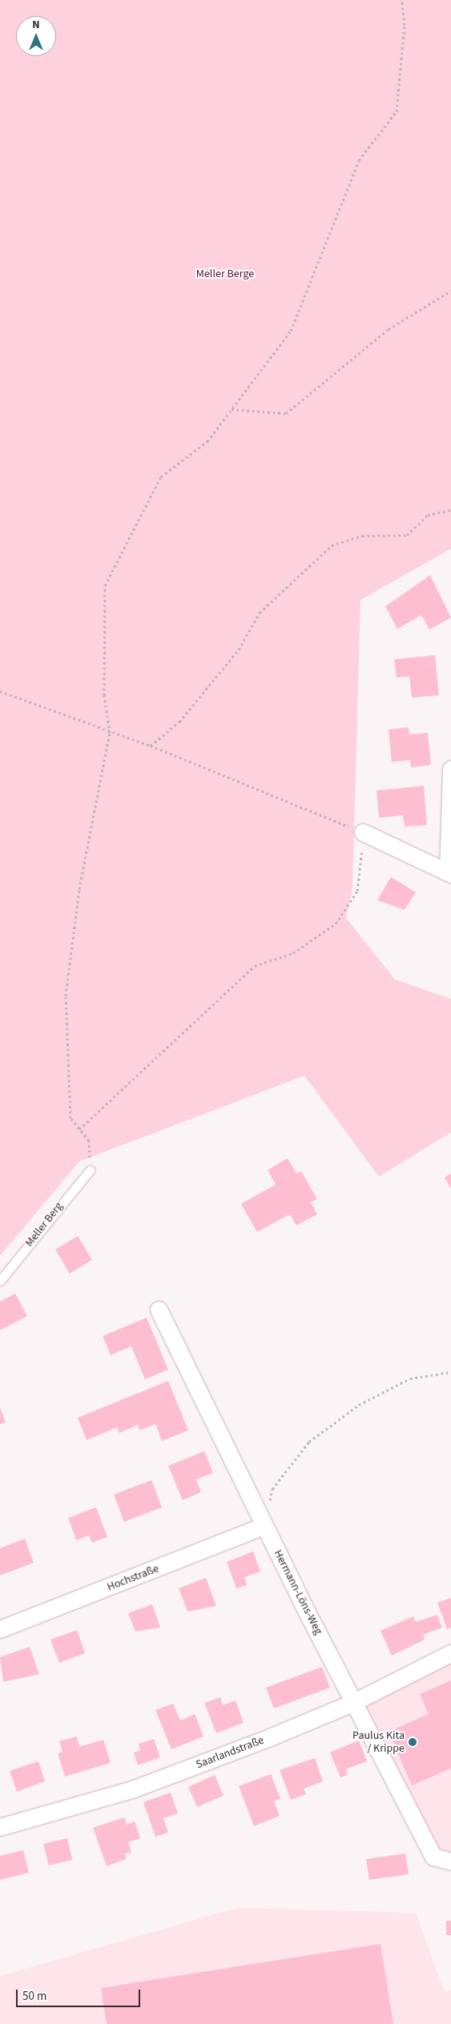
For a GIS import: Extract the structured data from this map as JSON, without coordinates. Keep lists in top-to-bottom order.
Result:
{
  "streets": {
    "street": ["Hochstraße", "Hermann-Löns-Weg", "Saarlandstraße"],
    "lane": ["Meller Berg"]
  },
  "crossings": [
    ["Hochstraße", "Hermann-Löns-Weg"],
    ["Hermann-Löns-Weg", "Saarlandstraße"]
  ],
  "parks": ["Meller Berge"],
  "places": ["Paulus Kita / Krippe"],
  "scale_bar": "50 m",
  "north": "top"
}
